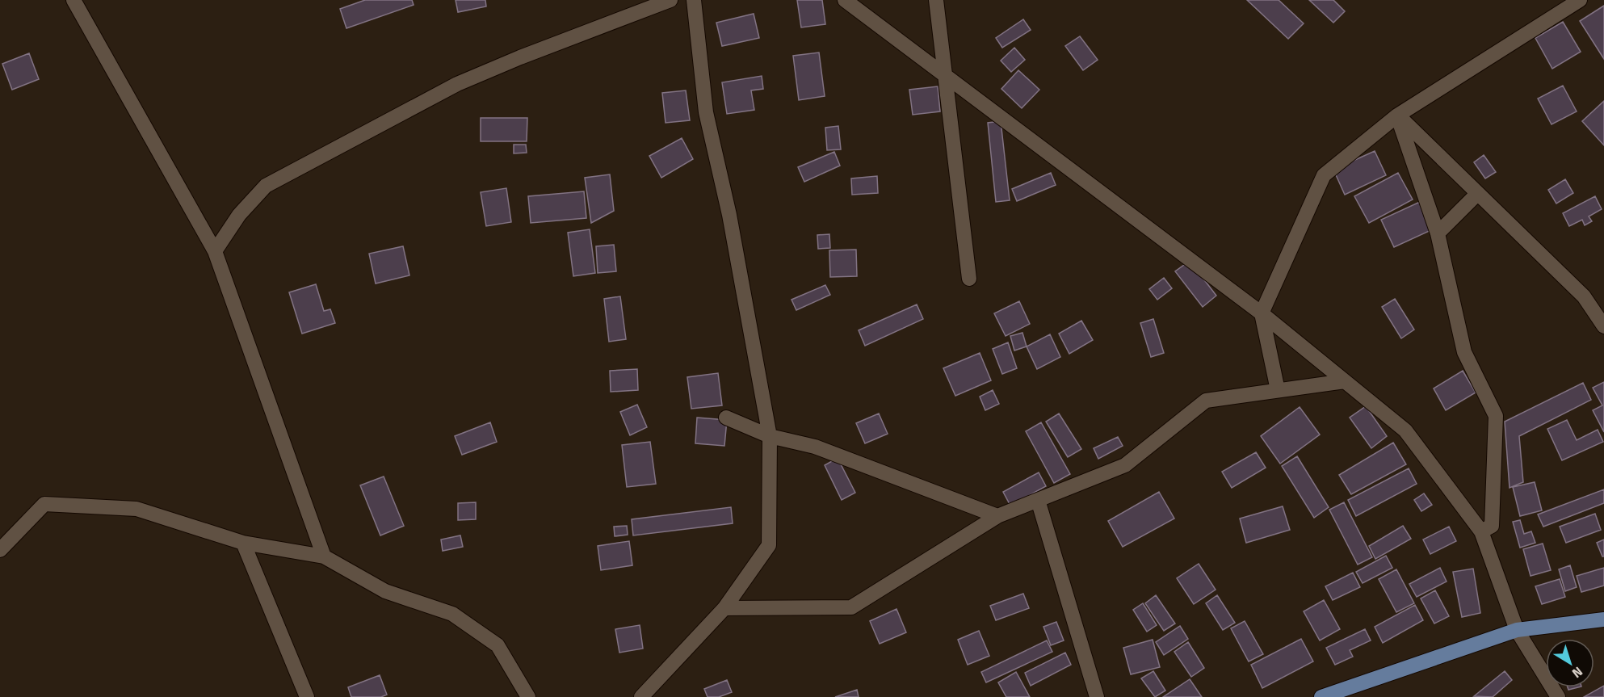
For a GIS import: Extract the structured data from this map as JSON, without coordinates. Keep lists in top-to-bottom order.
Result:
{
  "north": "bottom right"
}
